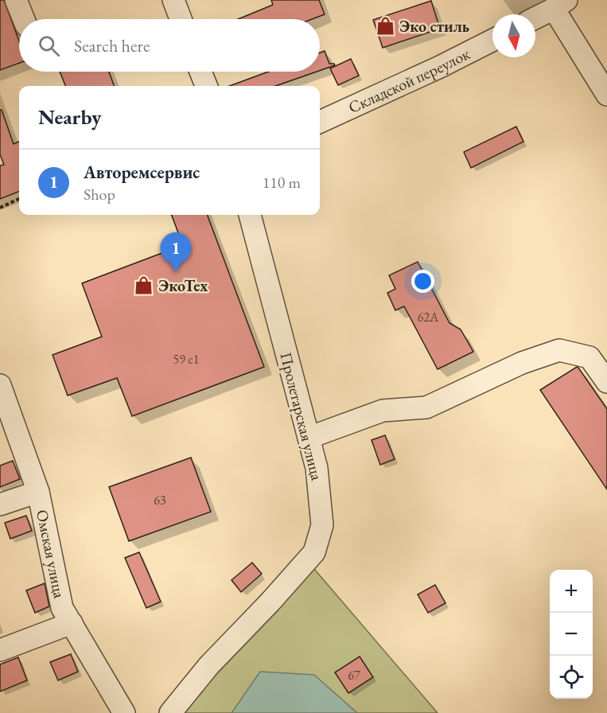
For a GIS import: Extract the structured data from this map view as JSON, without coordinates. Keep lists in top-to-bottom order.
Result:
{
  "streets": {
    "street": ["Складской переулок", "Пролетарская улица", "Омская улица"]
  },
  "places": {
    "shop": ["Эко стиль", "ЭкоТех"]
  },
  "house_numbers": [
    "62А",
    "59 с1",
    "63",
    "67"
  ],
  "north": "bottom",
  "page": {
    "search": "Search here",
    "heading": "Nearby",
    "list": [
      {
        "mark": "1",
        "name": "Авторемсервис",
        "note": "Shop",
        "value": "110 m"
      }
    ],
    "pins": "1",
    "map_buttons": ["+", "−"]
  }
}
